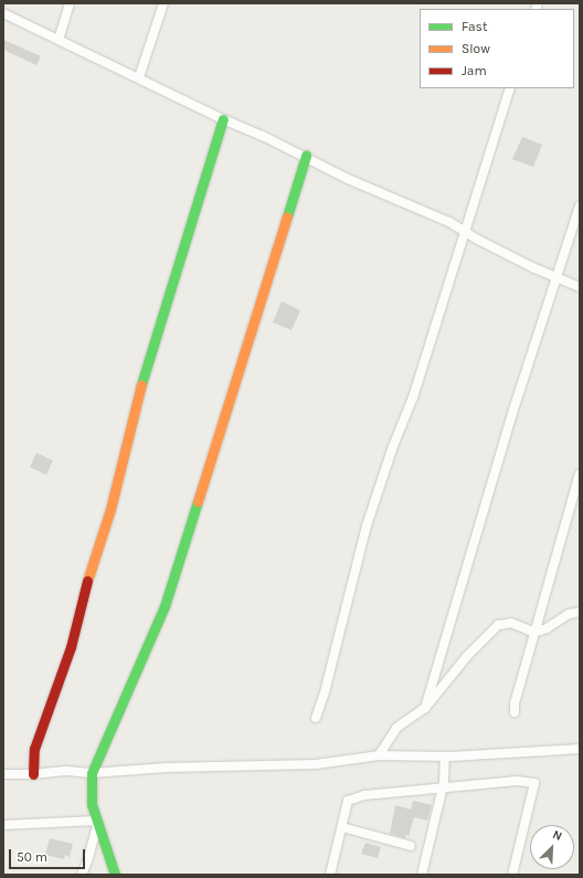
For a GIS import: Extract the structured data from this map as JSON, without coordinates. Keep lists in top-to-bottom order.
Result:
{
  "legend": ["Fast", "Slow", "Jam"],
  "scale_bar": "50 m",
  "north": "top right"
}
